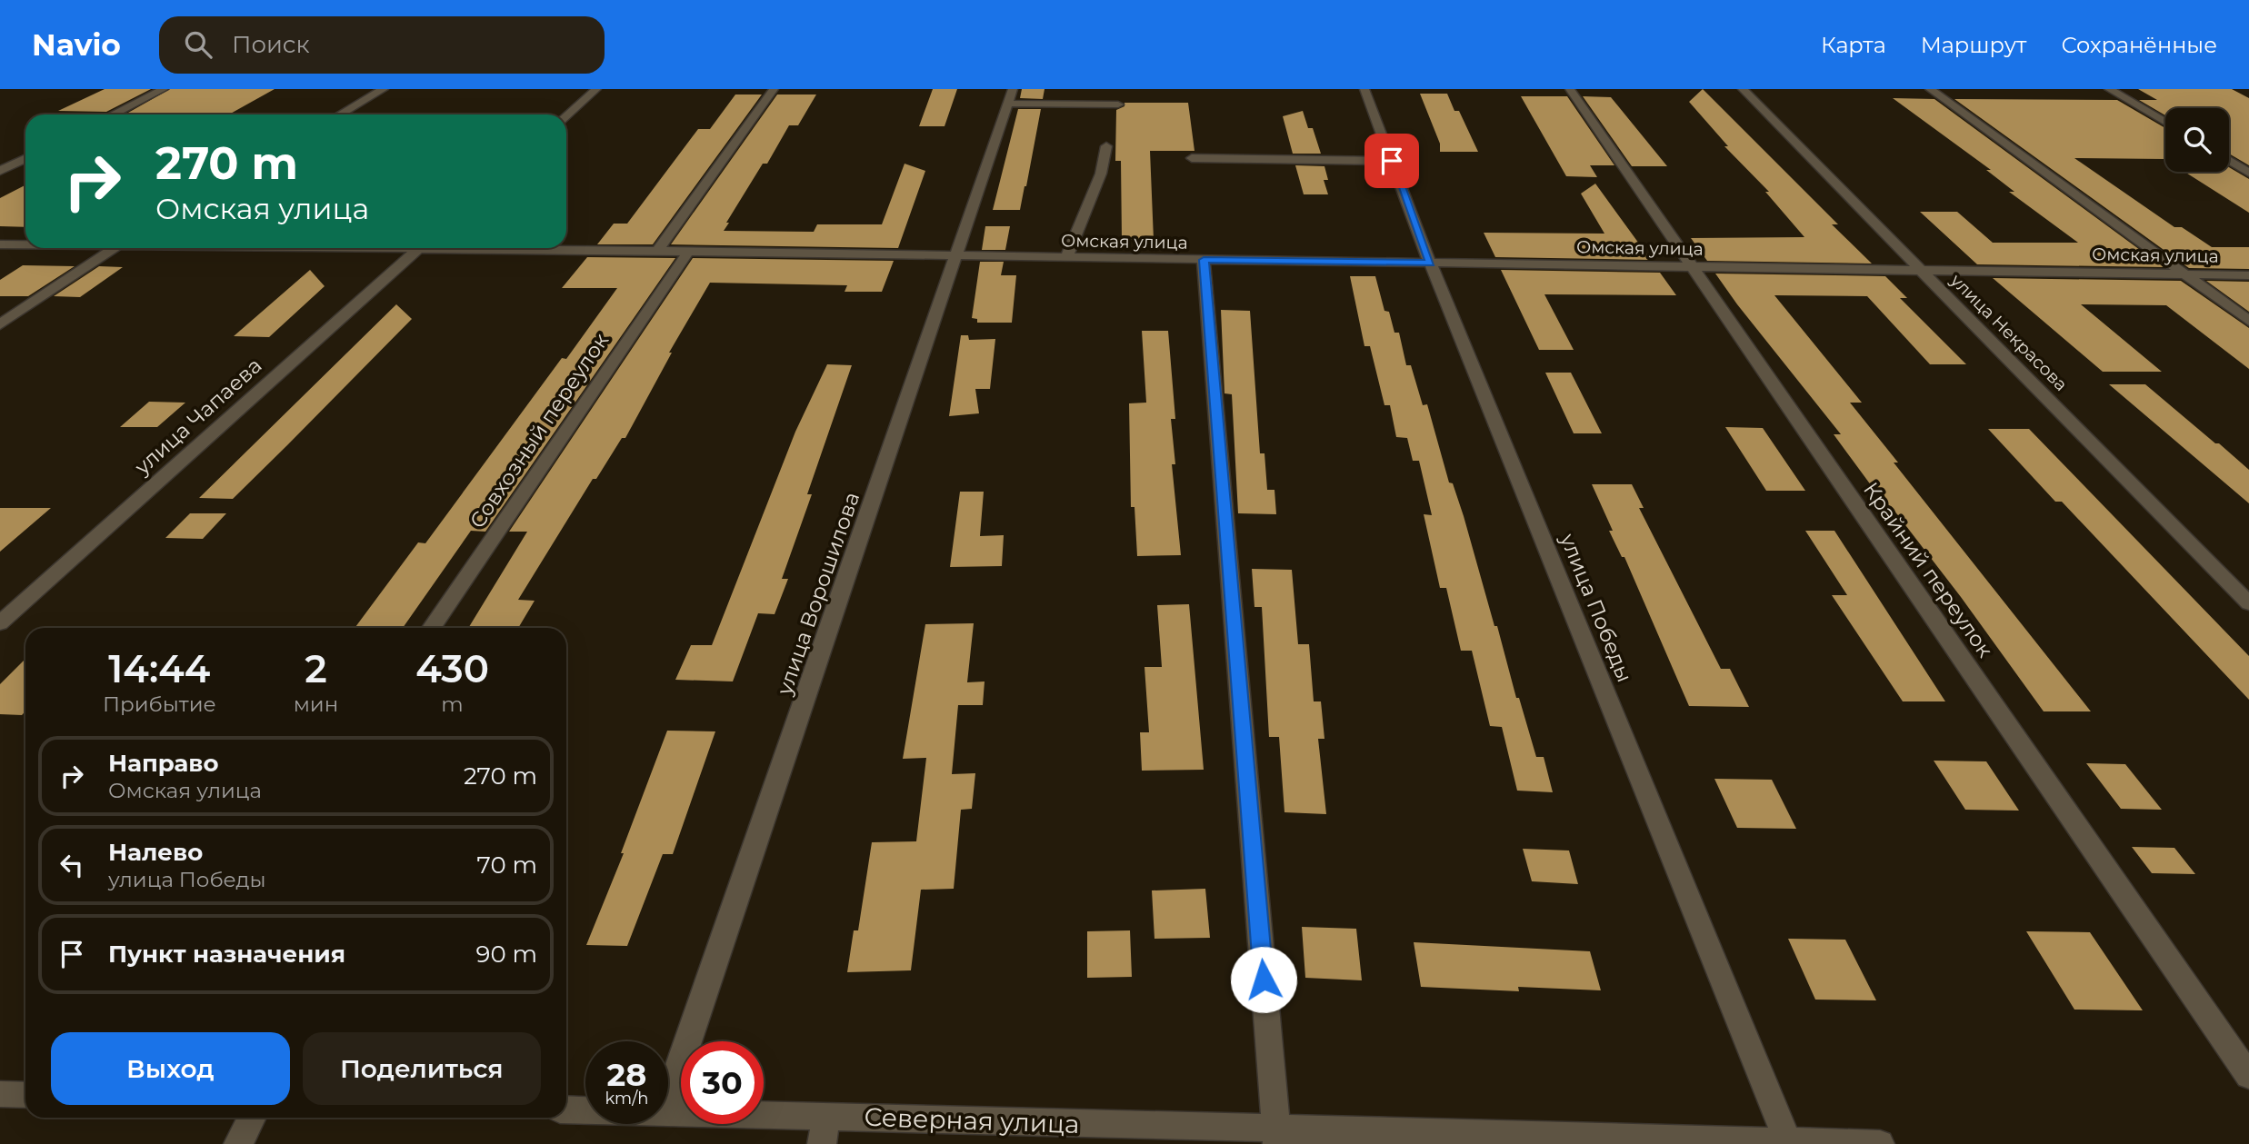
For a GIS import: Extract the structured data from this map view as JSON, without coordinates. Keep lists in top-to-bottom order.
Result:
{
  "streets": {
    "street": [
      "Омская улица",
      "улица Некрасова",
      "улица Чапаева",
      "Совхозный переулок",
      "Крайний переулок",
      "улица Ворошилова",
      "улица Победы",
      "Северная улица"
    ]
  },
  "crossings": [
    ["Омская улица", "улица Некрасова"],
    ["Омская улица", "Совхозный переулок"],
    ["Омская улица", "Крайний переулок"],
    ["Омская улица", "улица Ворошилова"],
    ["Омская улица", "улица Победы"],
    ["улица Победы", "Северная улица"]
  ],
  "page": {
    "header": "Navio",
    "search": "Поиск",
    "nav": ["Карта", "Маршрут", "Сохранённые"],
    "turn": ["270 m", "Омская улица"],
    "eta": [
      "14:44",
      "Прибытие",
      "2",
      "мин",
      "430",
      "m"
    ],
    "list": [
      {
        "name": "Направо",
        "note": "Омская улица",
        "value": "270 m"
      },
      {
        "name": "Налево",
        "note": "улица Победы",
        "value": "70 m"
      },
      {
        "name": "Пункт назначения",
        "value": "90 m"
      }
    ],
    "buttons": ["Выход", "Поделиться"],
    "speed": "28 km/h",
    "limit": "30"
  }
}
